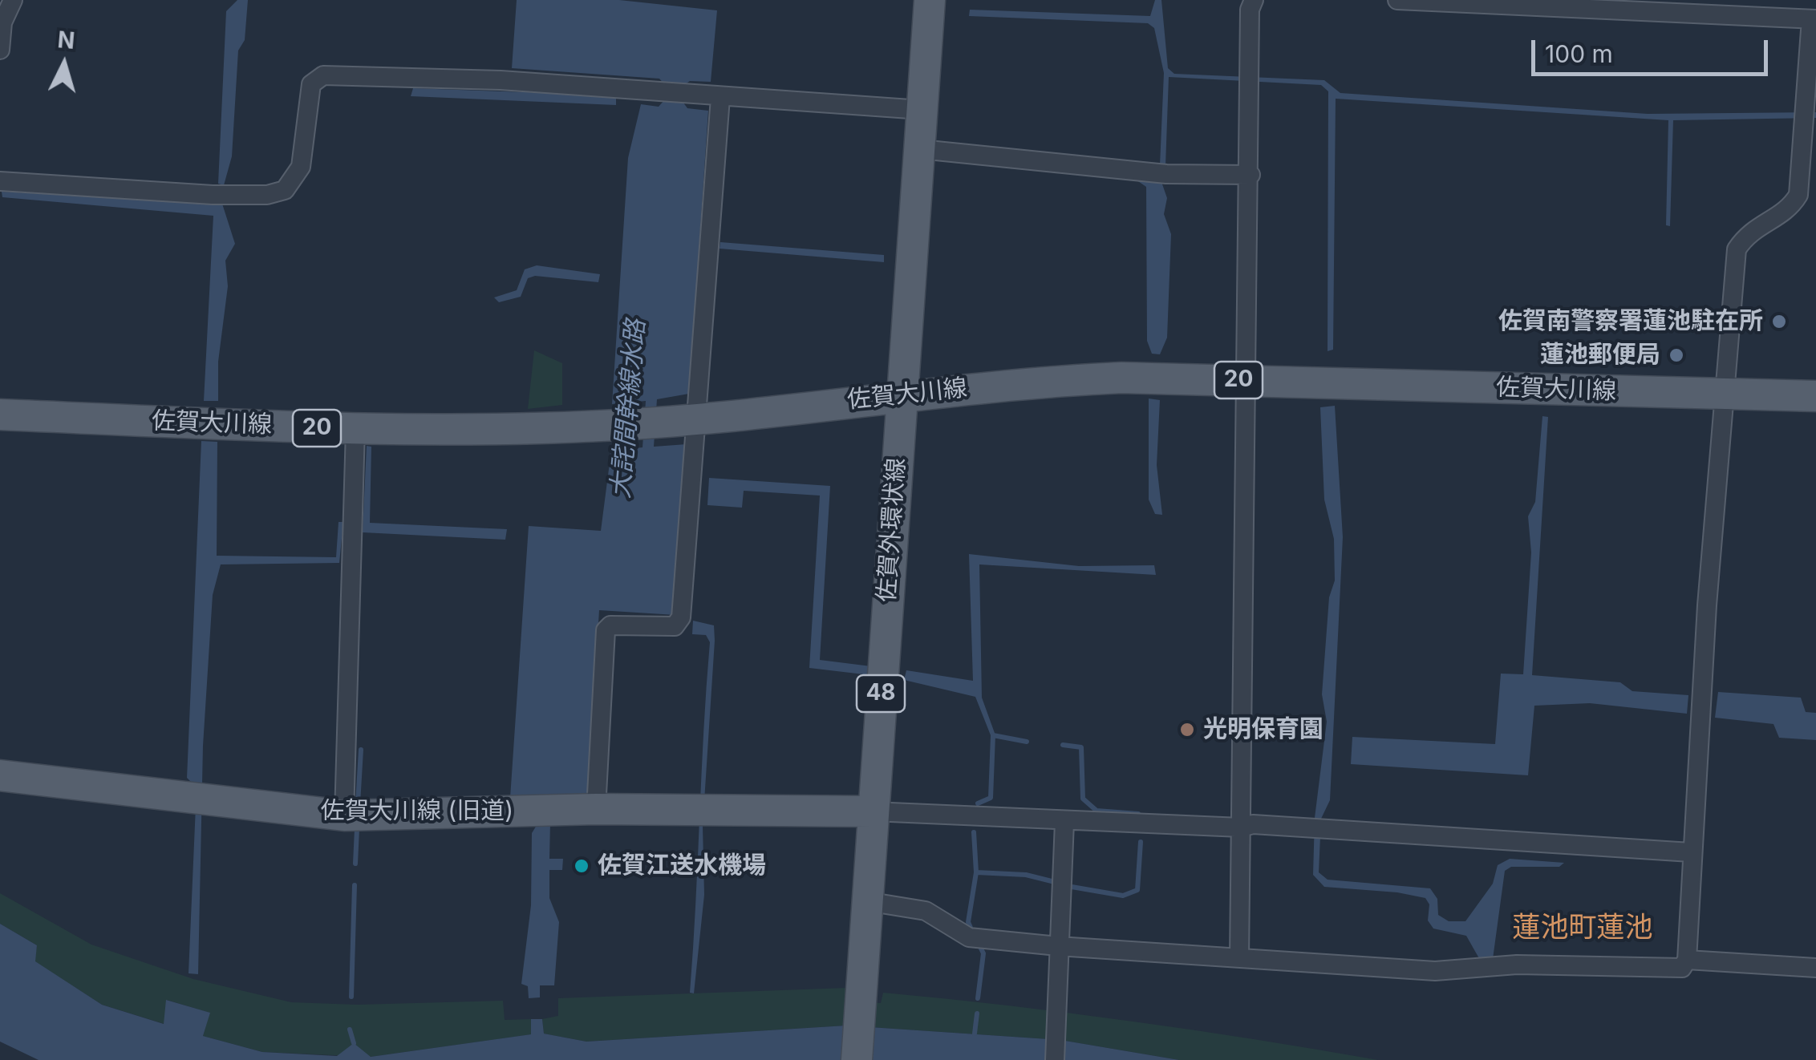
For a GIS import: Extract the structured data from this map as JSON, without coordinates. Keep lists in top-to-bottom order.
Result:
{
  "streets": {
    "main road": [
      "20",
      "佐賀大川線",
      "佐賀外環状線",
      "48",
      "佐賀大川線 (旧道)"
    ]
  },
  "crossings": [
    ["佐賀大川線", "佐賀外環状線"]
  ],
  "districts": ["蓮池町蓮池"],
  "water": ["大詫間幹線水路"],
  "places": [
    "佐賀南警察署蓮池駐在所",
    "蓮池郵便局",
    "光明保育園",
    "佐賀江送水機場"
  ],
  "scale_bar": "100 m",
  "north": "top"
}
